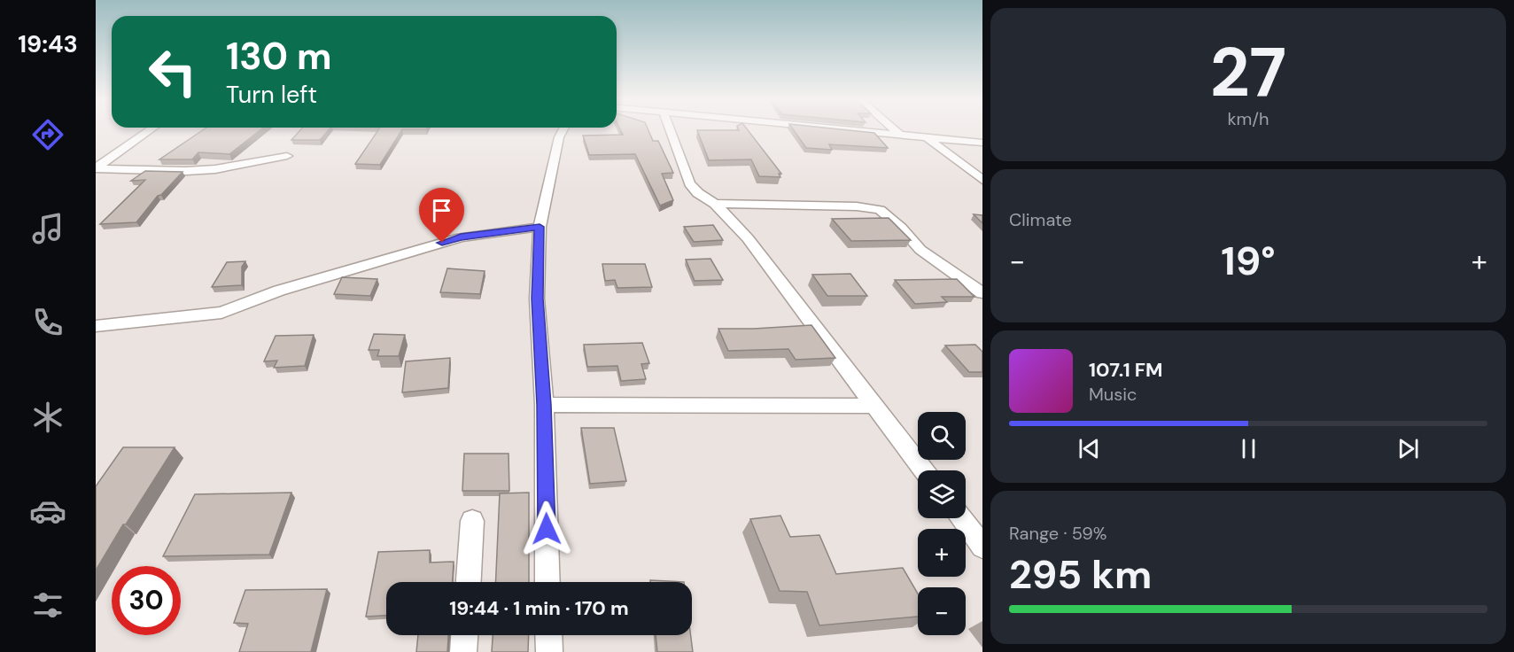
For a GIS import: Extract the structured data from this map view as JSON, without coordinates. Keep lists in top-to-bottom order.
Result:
{
  "page": {
    "tabs": "19:43",
    "tile": [
      ["27", "km/h"],
      "Climate",
      ["Range · 59%", "295 km"]
    ],
    "turn": ["130 m", "Turn left"],
    "heat": ["−", "19°", "+"],
    "song": ["107.1 FM", "Music"],
    "map_buttons": ["+", "−"],
    "limit": "30",
    "trip": "19:44 · 1 min · 170 m"
  }
}
